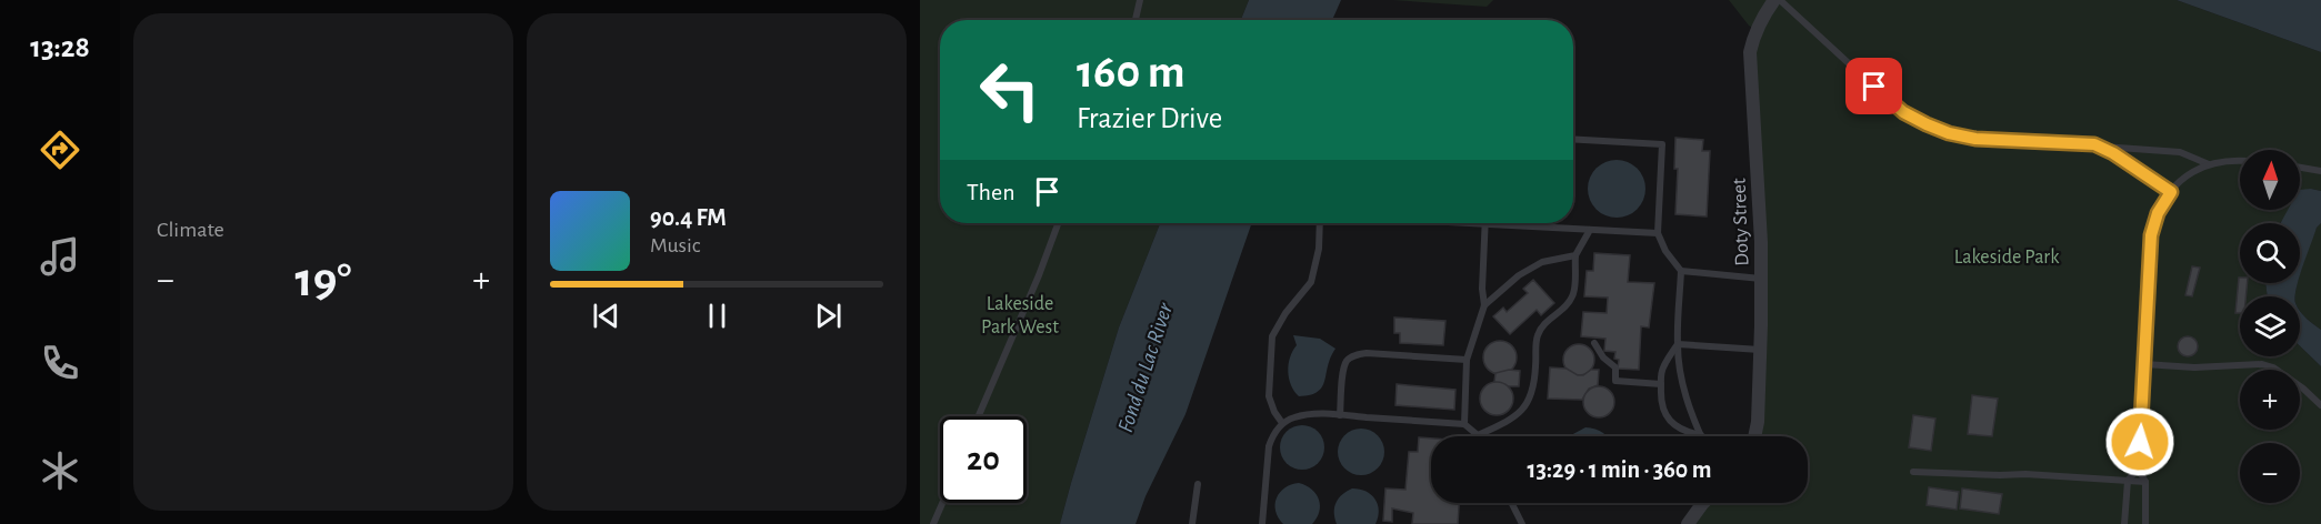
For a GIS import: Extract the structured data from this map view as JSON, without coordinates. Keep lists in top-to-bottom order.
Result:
{
  "streets": {
    "street": ["Doty Street"]
  },
  "water": ["Fond du Lac River"],
  "parks": ["Lakeside Park", "Lakeside Park West"],
  "north": "top",
  "page": {
    "tabs": "13:28",
    "tile": "Climate",
    "turn": ["160 m", "Frazier Drive"],
    "map_buttons": ["+", "−"],
    "then": "Then",
    "song": ["90.4 FM", "Music"],
    "heat": ["−", "19°", "+"],
    "limit": "20",
    "trip": "13:29 · 1 min · 360 m"
  }
}
